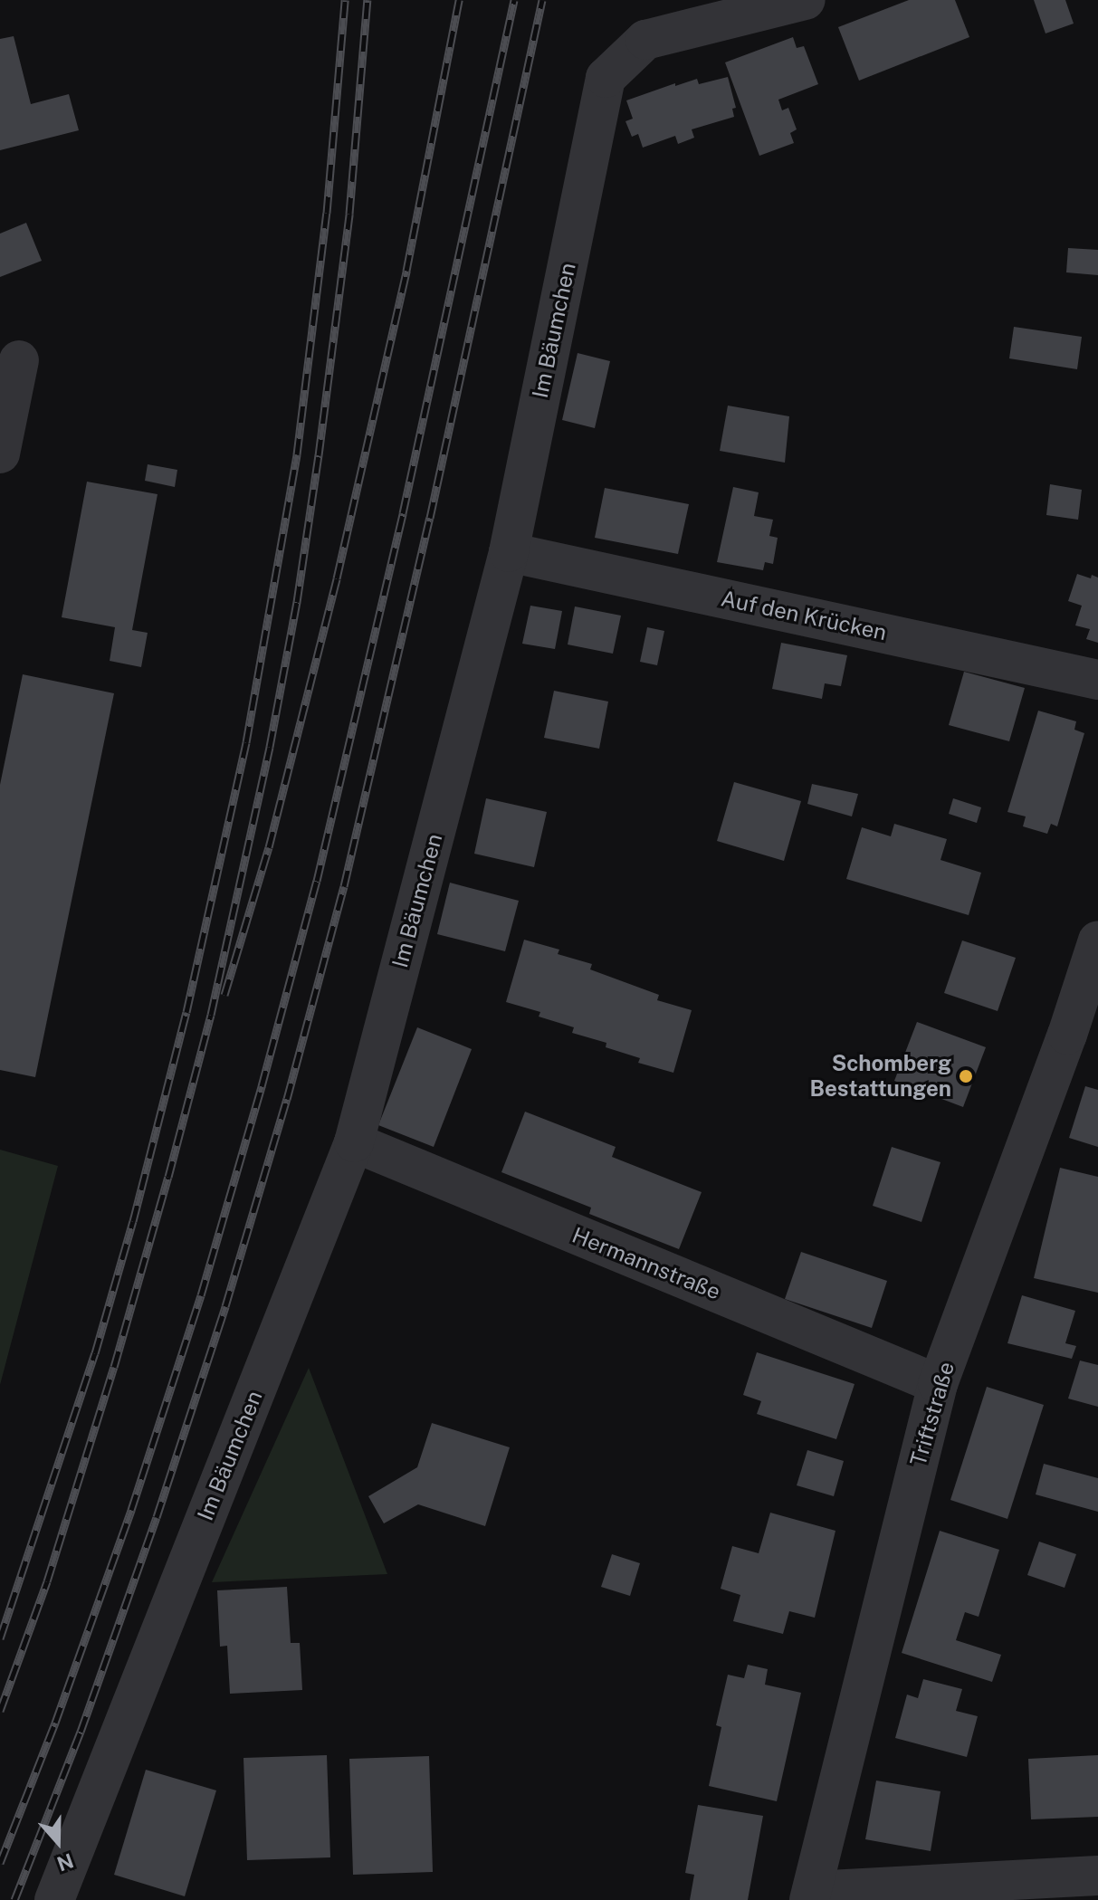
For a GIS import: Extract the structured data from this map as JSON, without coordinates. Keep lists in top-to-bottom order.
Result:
{
  "streets": {
    "street": [
      "Im Bäumchen",
      "Auf den Krücken",
      "Hermannstraße",
      "Triftstraße"
    ]
  },
  "crossings": [
    ["Im Bäumchen", "Auf den Krücken"],
    ["Im Bäumchen", "Hermannstraße"],
    ["Hermannstraße", "Triftstraße"]
  ],
  "places": ["Schomberg Bestattungen"],
  "north": "bottom"
}
